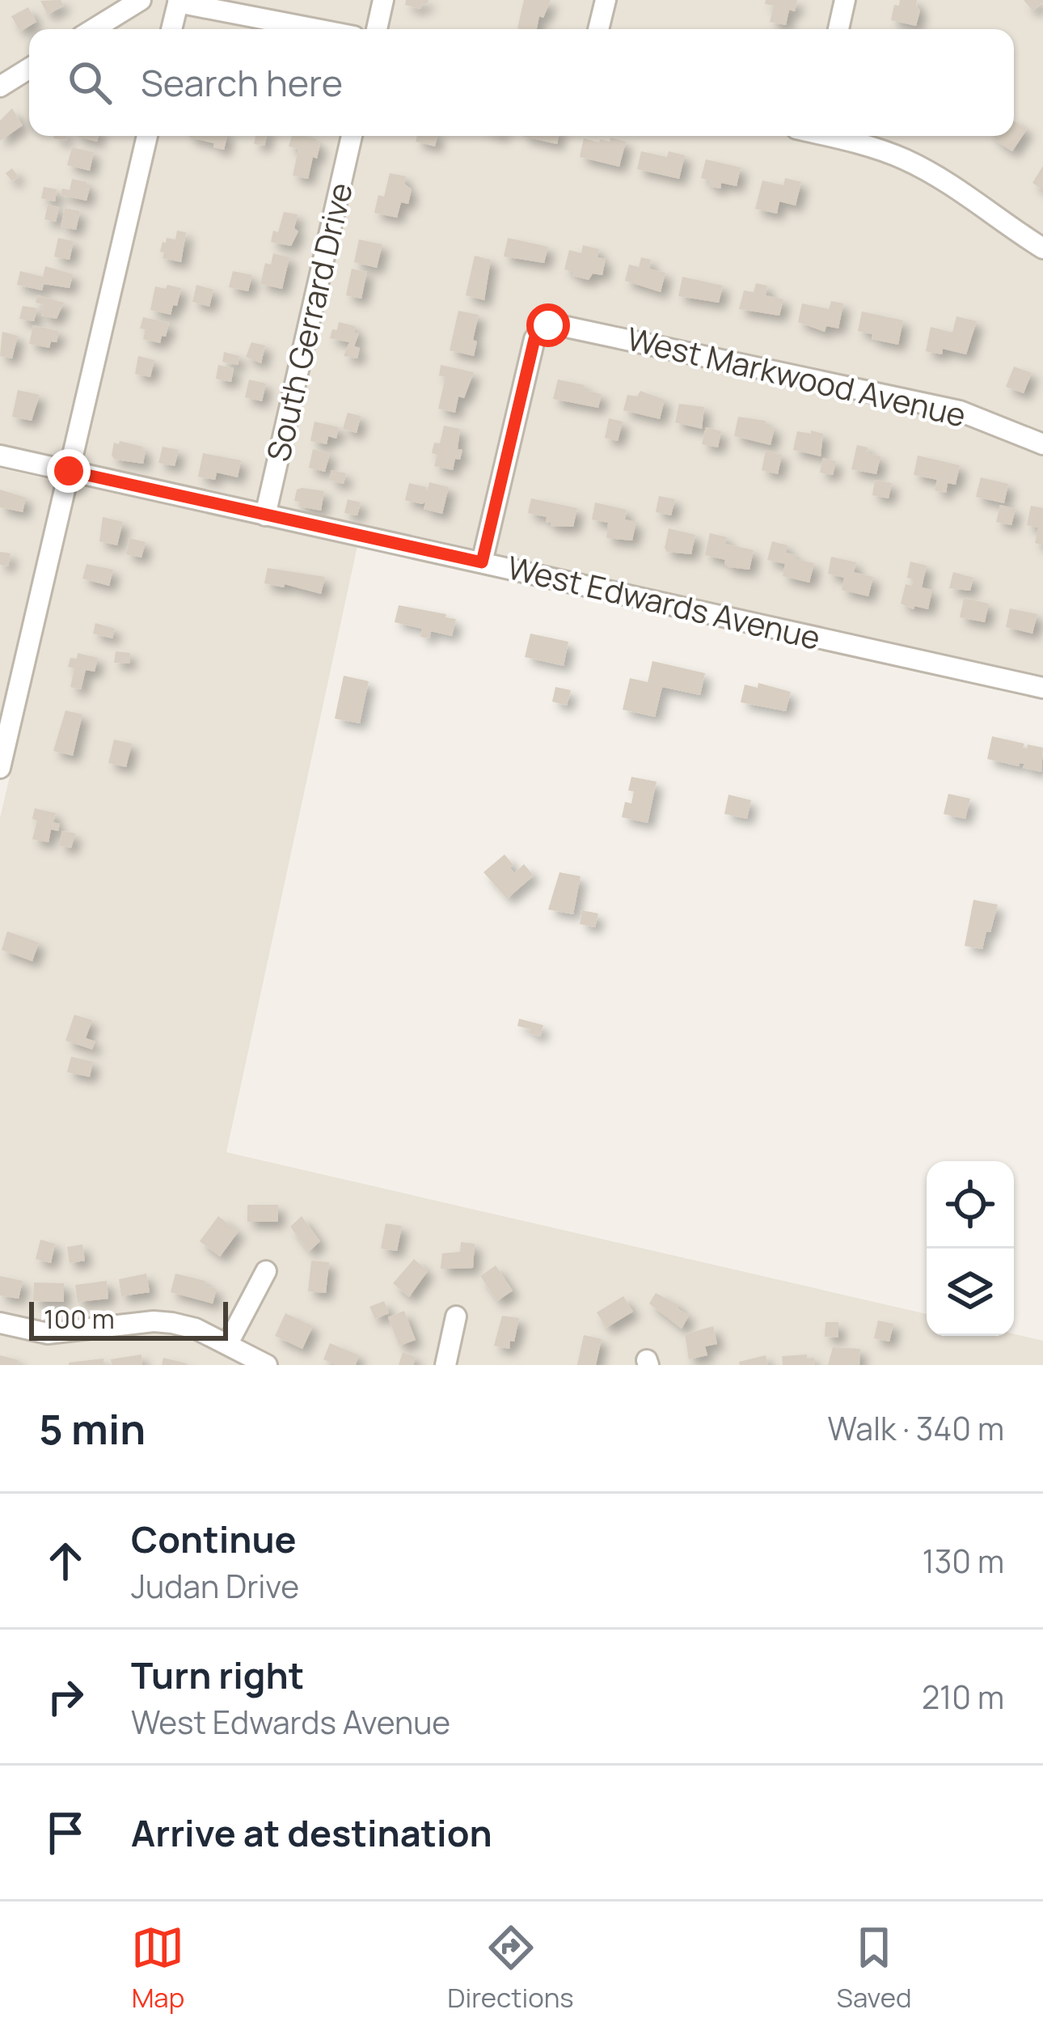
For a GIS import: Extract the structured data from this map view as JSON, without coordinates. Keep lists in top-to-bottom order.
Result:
{
  "streets": {
    "street": ["South Gerrard Drive", "West Markwood Avenue", "West Edwards Avenue"]
  },
  "crossings": [
    ["South Gerrard Drive", "West Edwards Avenue"],
    ["West Markwood Avenue", "West Edwards Avenue"]
  ],
  "scale_bar": "100 m",
  "page": {
    "search": "Search here",
    "scale": "100 m",
    "heading": ["5 min", "Walk · 340 m"],
    "list": [
      ["Continue", "Judan Drive", "130 m"],
      ["Turn right", "West Edwards Avenue", "210 m"],
      "Arrive at destination"
    ],
    "nav": ["Map", "Directions", "Saved"]
  }
}
